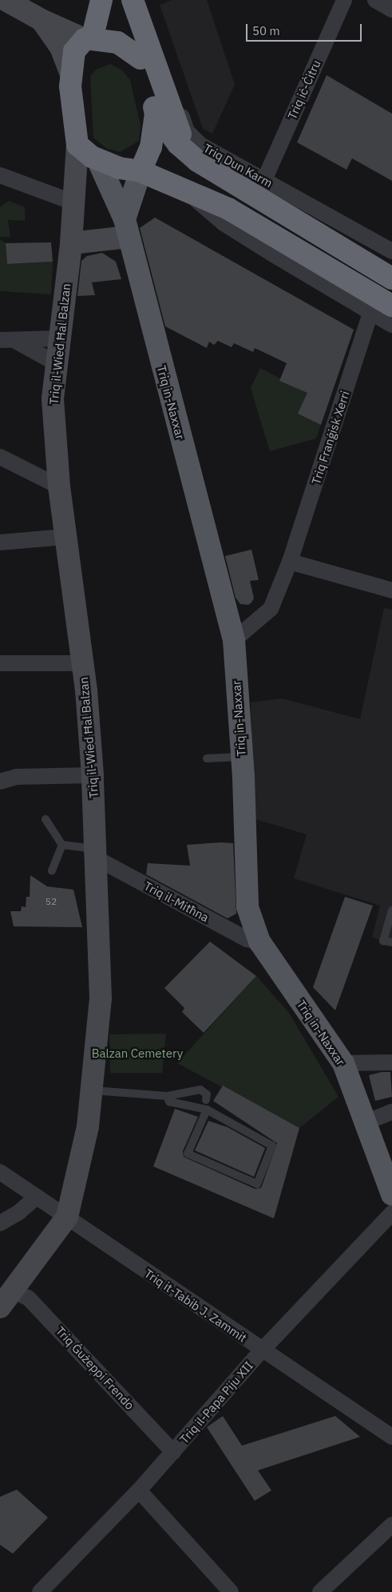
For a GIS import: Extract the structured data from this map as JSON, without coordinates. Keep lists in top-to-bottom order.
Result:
{
  "streets": {
    "highway": ["Triq Dun Karm", "Triq in-Naxxar"],
    "main road": ["Triq il-Wied Ħal Balzan"],
    "street": [
      "Triq iċ-Ċitru",
      "Triq Franġisk Xerri",
      "Triq il-Mitħna",
      "Triq it-Tabib J. Zammit",
      "Triq Ġużeppi Frendo",
      "Triq il-Papa Piju XII"
    ]
  },
  "crossings": [
    ["Triq iċ-Ċitru", "Triq Dun Karm"],
    ["Triq Dun Karm", "Triq il-Wied Ħal Balzan"],
    ["Triq Dun Karm", "Triq in-Naxxar"],
    ["Triq il-Wied Ħal Balzan", "Triq in-Naxxar"],
    ["Triq il-Wied Ħal Balzan", "Triq il-Mitħna"],
    ["Triq il-Wied Ħal Balzan", "Triq it-Tabib J. Zammit"],
    ["Triq il-Wied Ħal Balzan", "Triq Ġużeppi Frendo"],
    ["Triq in-Naxxar", "Triq Franġisk Xerri"],
    ["Triq in-Naxxar", "Triq il-Mitħna"],
    ["Triq it-Tabib J. Zammit", "Triq il-Papa Piju XII"],
    ["Triq Ġużeppi Frendo", "Triq il-Papa Piju XII"]
  ],
  "parks": ["Balzan Cemetery"],
  "house_numbers": ["52"],
  "scale_bar": "50 m"
}
